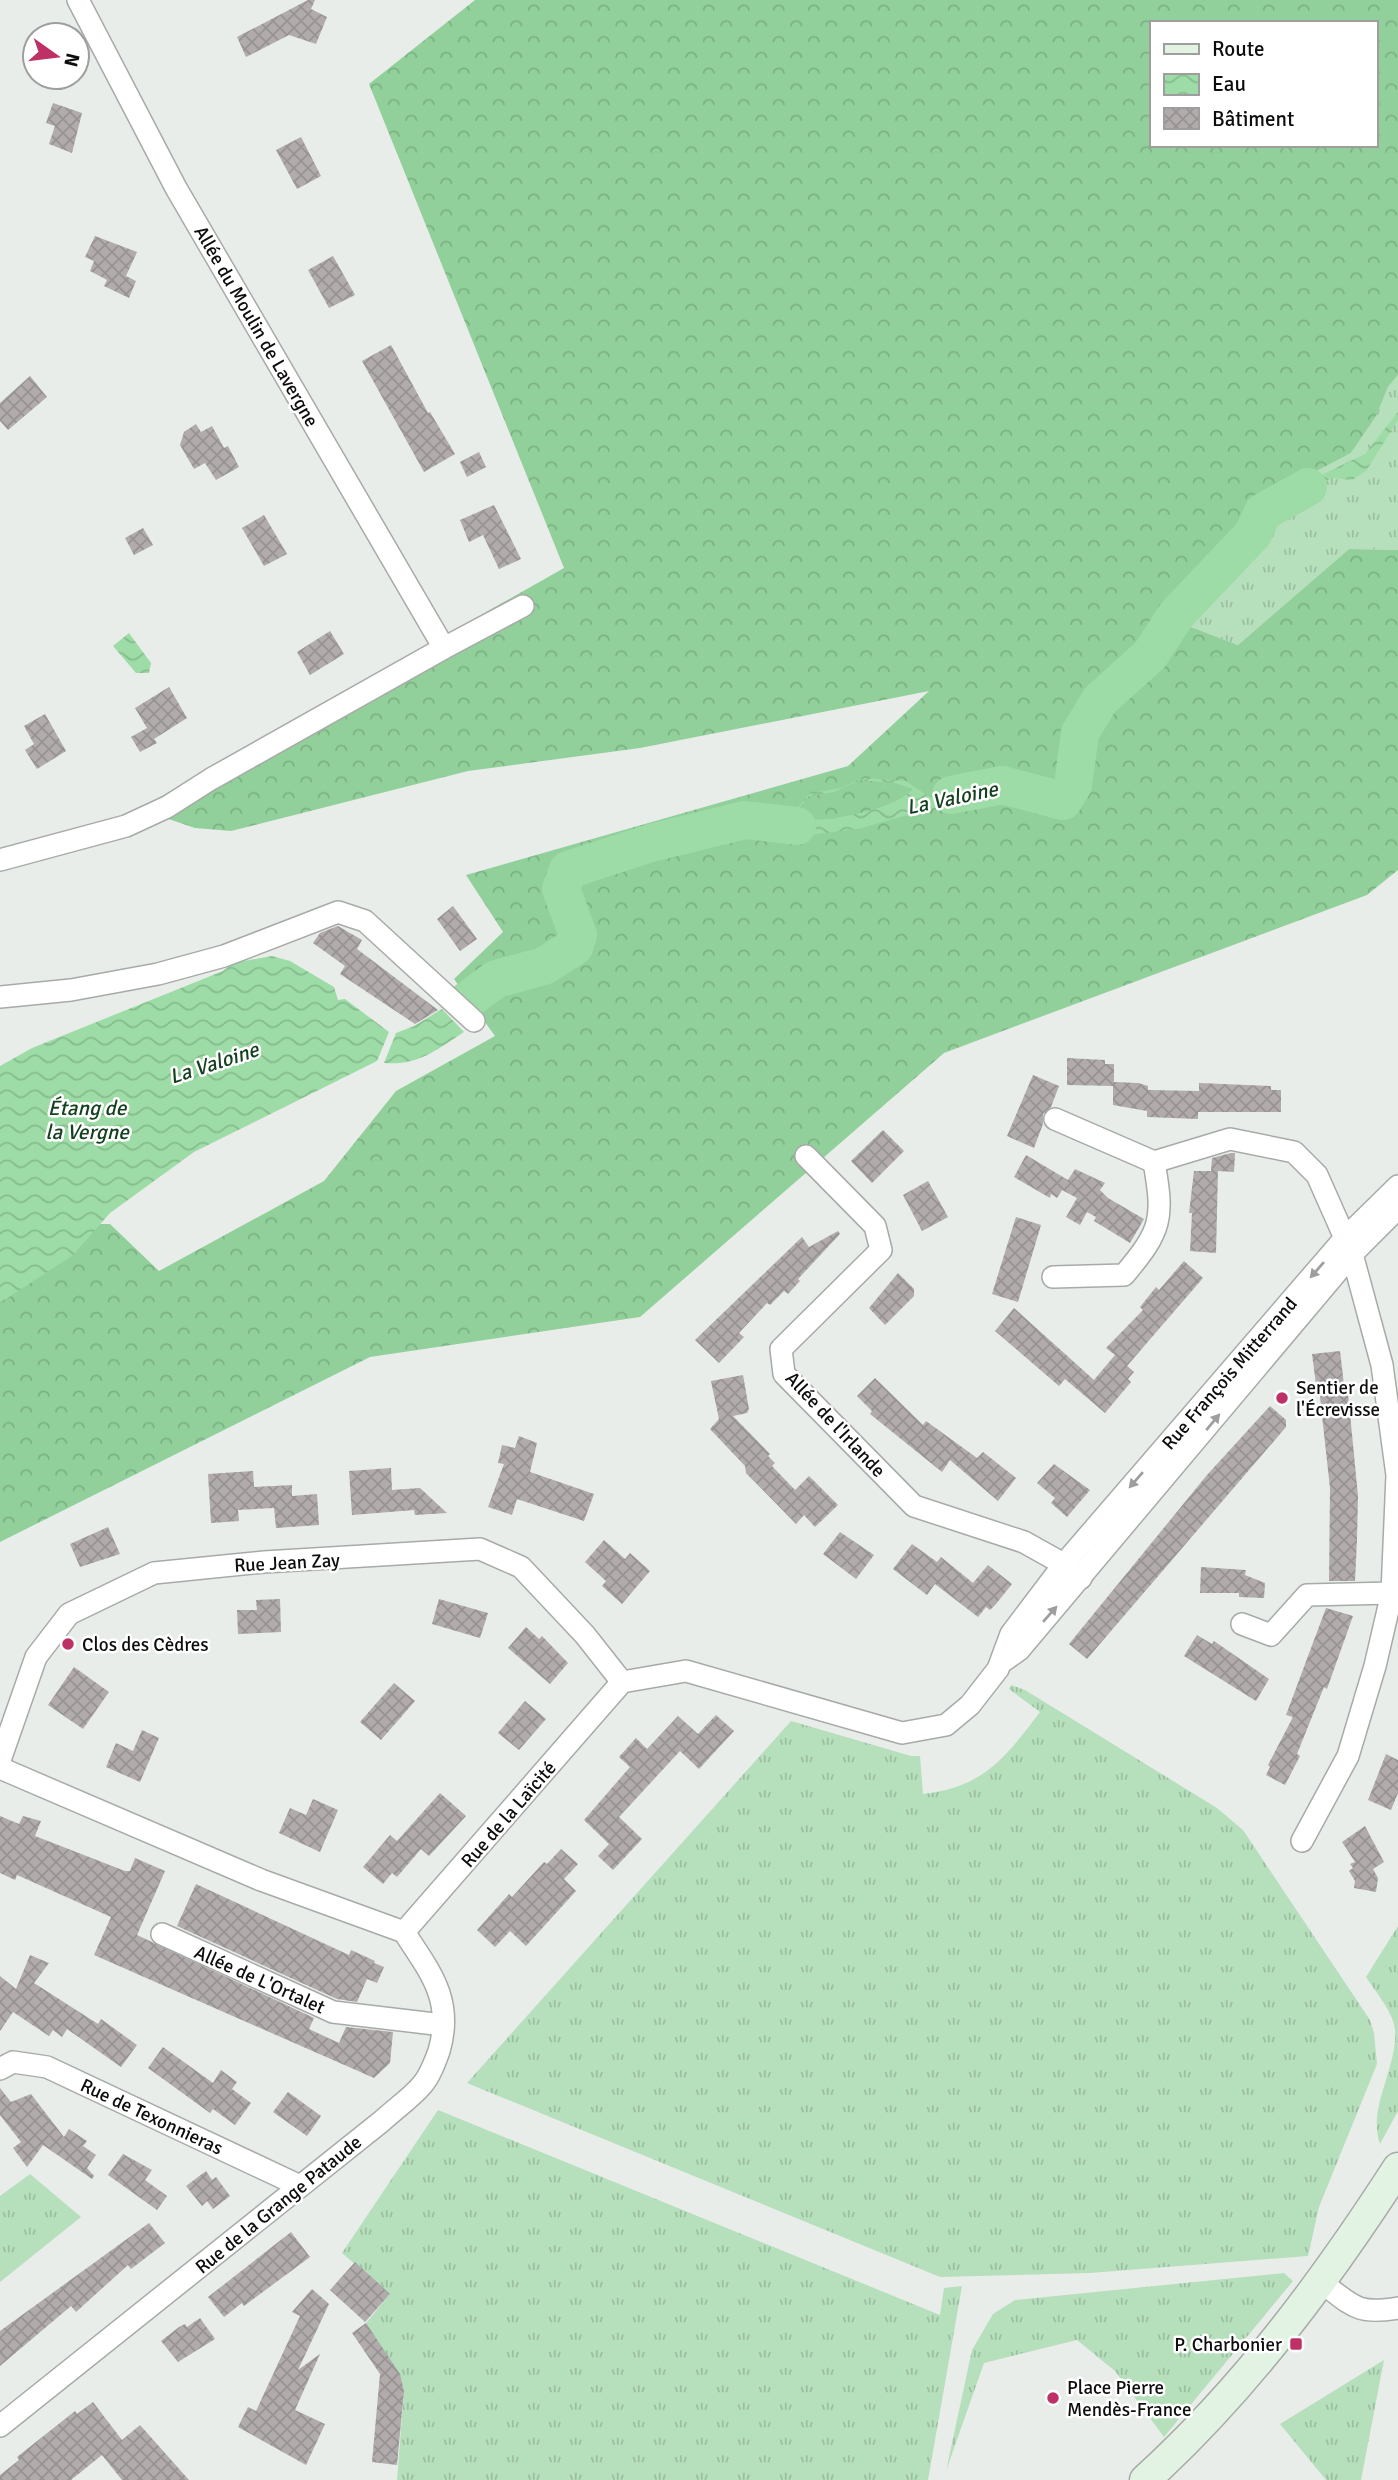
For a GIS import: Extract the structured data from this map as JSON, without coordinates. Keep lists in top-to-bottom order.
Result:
{
  "streets": {
    "street": [
      "Allée du Moulin de Lavergne",
      "Rue François Mitterrand",
      "Allée de l'Irlande",
      "Rue Jean Zay",
      "Rue de la Laïcité",
      "Allée de L'Ortalet",
      "Rue de Texonnieras",
      "Rue de la Grange Pataude"
    ]
  },
  "crossings": [
    ["Rue François Mitterrand", "Allée de l'Irlande"],
    ["Rue Jean Zay", "Rue de la Laïcité"],
    ["Rue de la Laïcité", "Rue de la Grange Pataude"],
    ["Allée de L'Ortalet", "Rue de la Grange Pataude"],
    ["Rue de Texonnieras", "Rue de la Grange Pataude"]
  ],
  "water": ["La Valoine", "Étang de la Vergne"],
  "places": {
    "other": ["Sentier de l'Écrevisse", "Clos des Cèdres", "Place Pierre Mendès-France"],
    "transit": ["P. Charbonier"]
  },
  "legend": ["Route", "Eau", "Bâtiment"],
  "north": "right"
}
